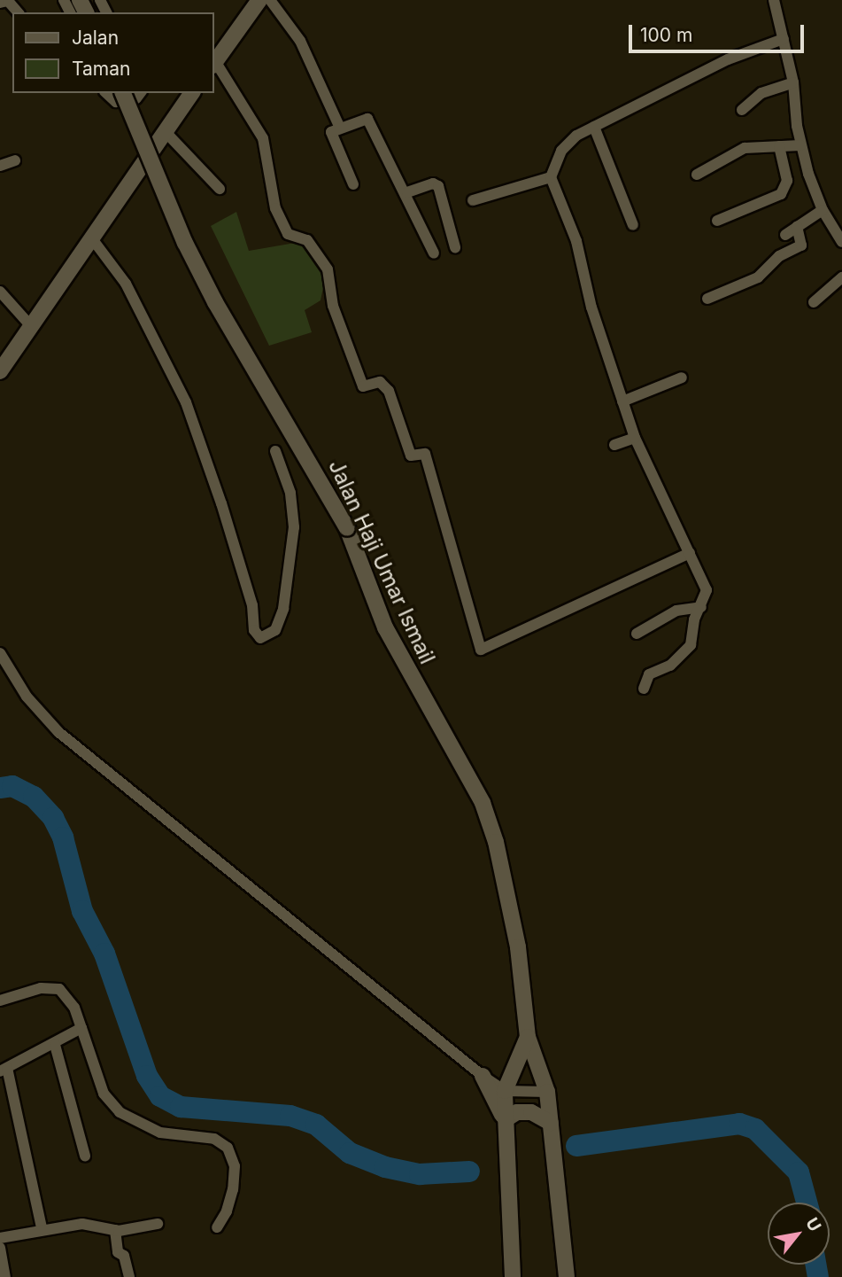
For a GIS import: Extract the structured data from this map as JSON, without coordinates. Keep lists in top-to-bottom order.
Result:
{
  "streets": {
    "main road": ["Jalan Haji Umar Ismail"]
  },
  "legend": ["Jalan", "Taman"],
  "scale_bar": "100 m",
  "north": "top right"
}
